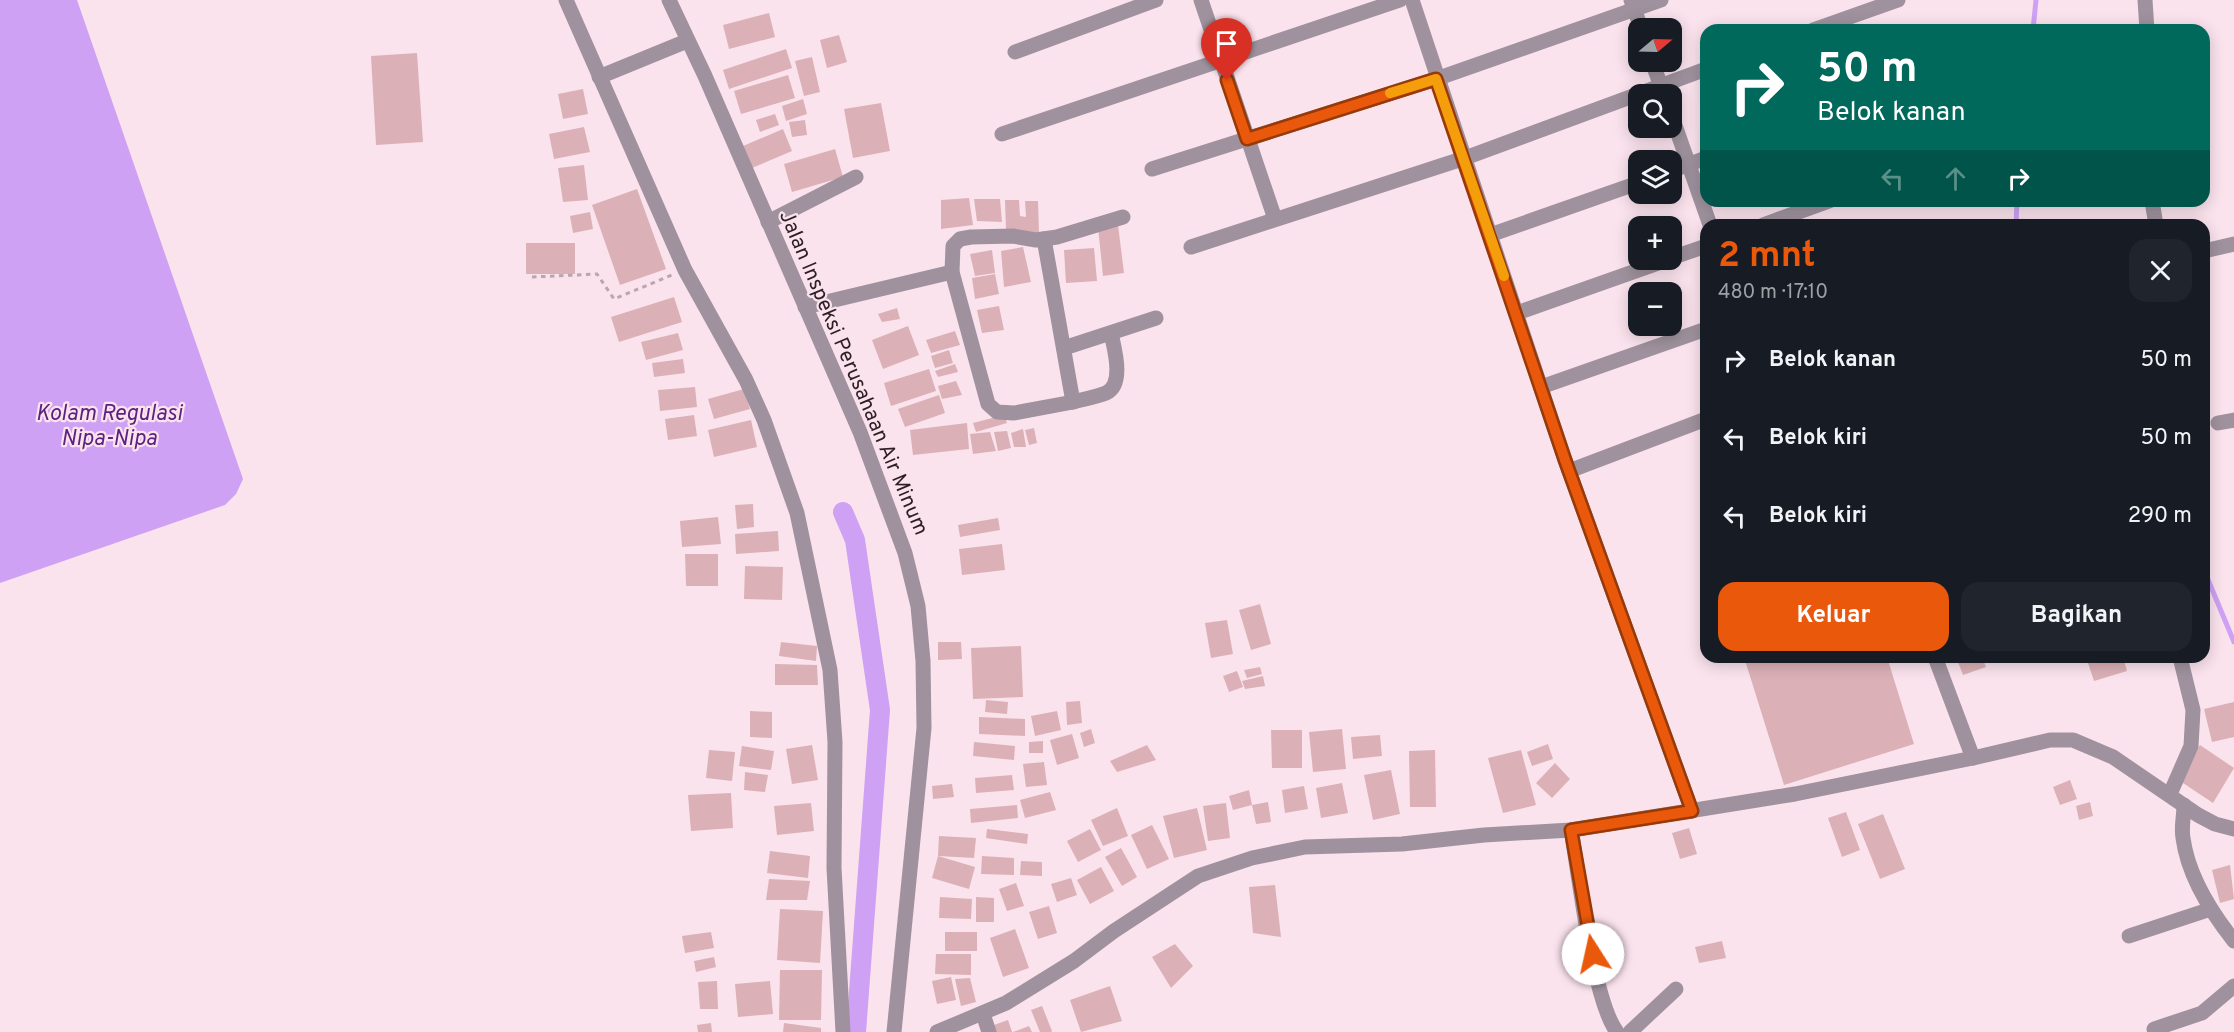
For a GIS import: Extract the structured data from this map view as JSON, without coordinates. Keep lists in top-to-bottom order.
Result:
{
  "streets": {
    "street": ["Jalan Inspeksi Perusahaan Air Minum"]
  },
  "water": ["Kolam Regulasi Nipa-Nipa"],
  "north": "right",
  "page": {
    "map_buttons": ["+", "−"],
    "turn": ["50 m", "Belok kanan"],
    "heading": ["2 mnt", "480 m · 17:10"],
    "list": [
      {
        "name": "Belok kanan",
        "value": "50 m"
      },
      {
        "name": "Belok kiri",
        "value": "50 m"
      },
      {
        "name": "Belok kiri",
        "value": "290 m"
      }
    ],
    "buttons": ["Keluar", "Bagikan"]
  }
}
